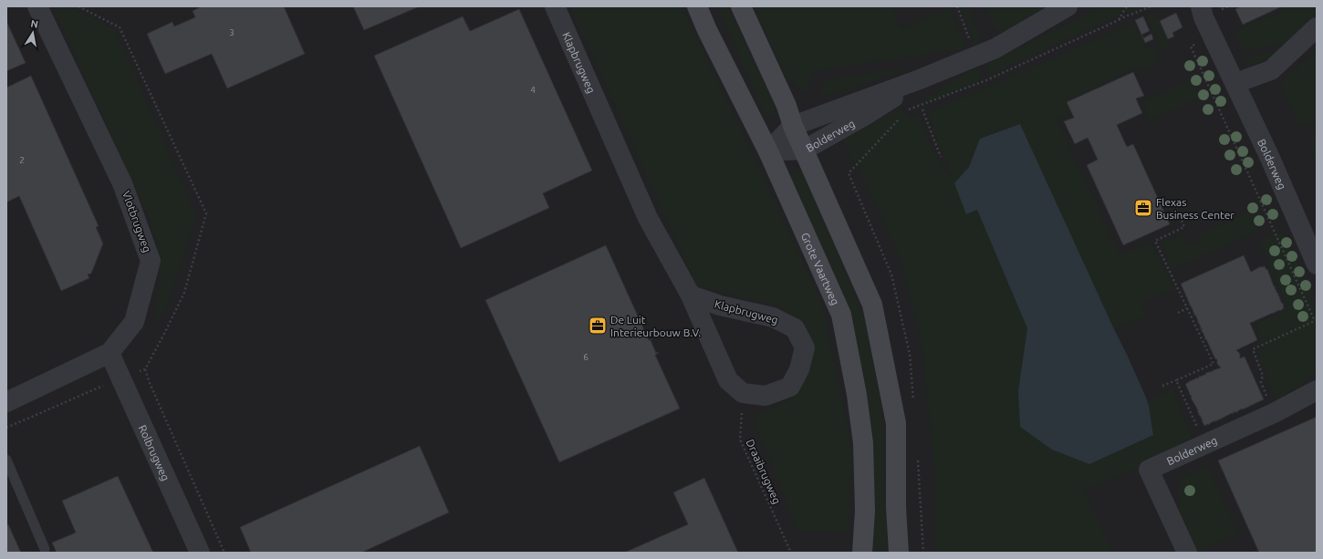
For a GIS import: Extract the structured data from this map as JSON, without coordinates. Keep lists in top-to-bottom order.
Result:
{
  "streets": {
    "main road": ["Grote Vaartweg"],
    "street": [
      "Klapbrugweg",
      "Bolderweg",
      "Vlotbrugweg",
      "Rolbrugweg"
    ],
    "path": ["Draaibrugweg"]
  },
  "crossings": [
    ["Klapbrugweg", "Draaibrugweg"],
    ["Bolderweg", "Grote Vaartweg"],
    ["Vlotbrugweg", "Rolbrugweg"]
  ],
  "places": {
    "office": ["Flexas Business Center", "De Luit Interieurbouw B.V."]
  },
  "house_numbers": [
    "3",
    "4",
    "2",
    "6"
  ],
  "north": "top"
}
